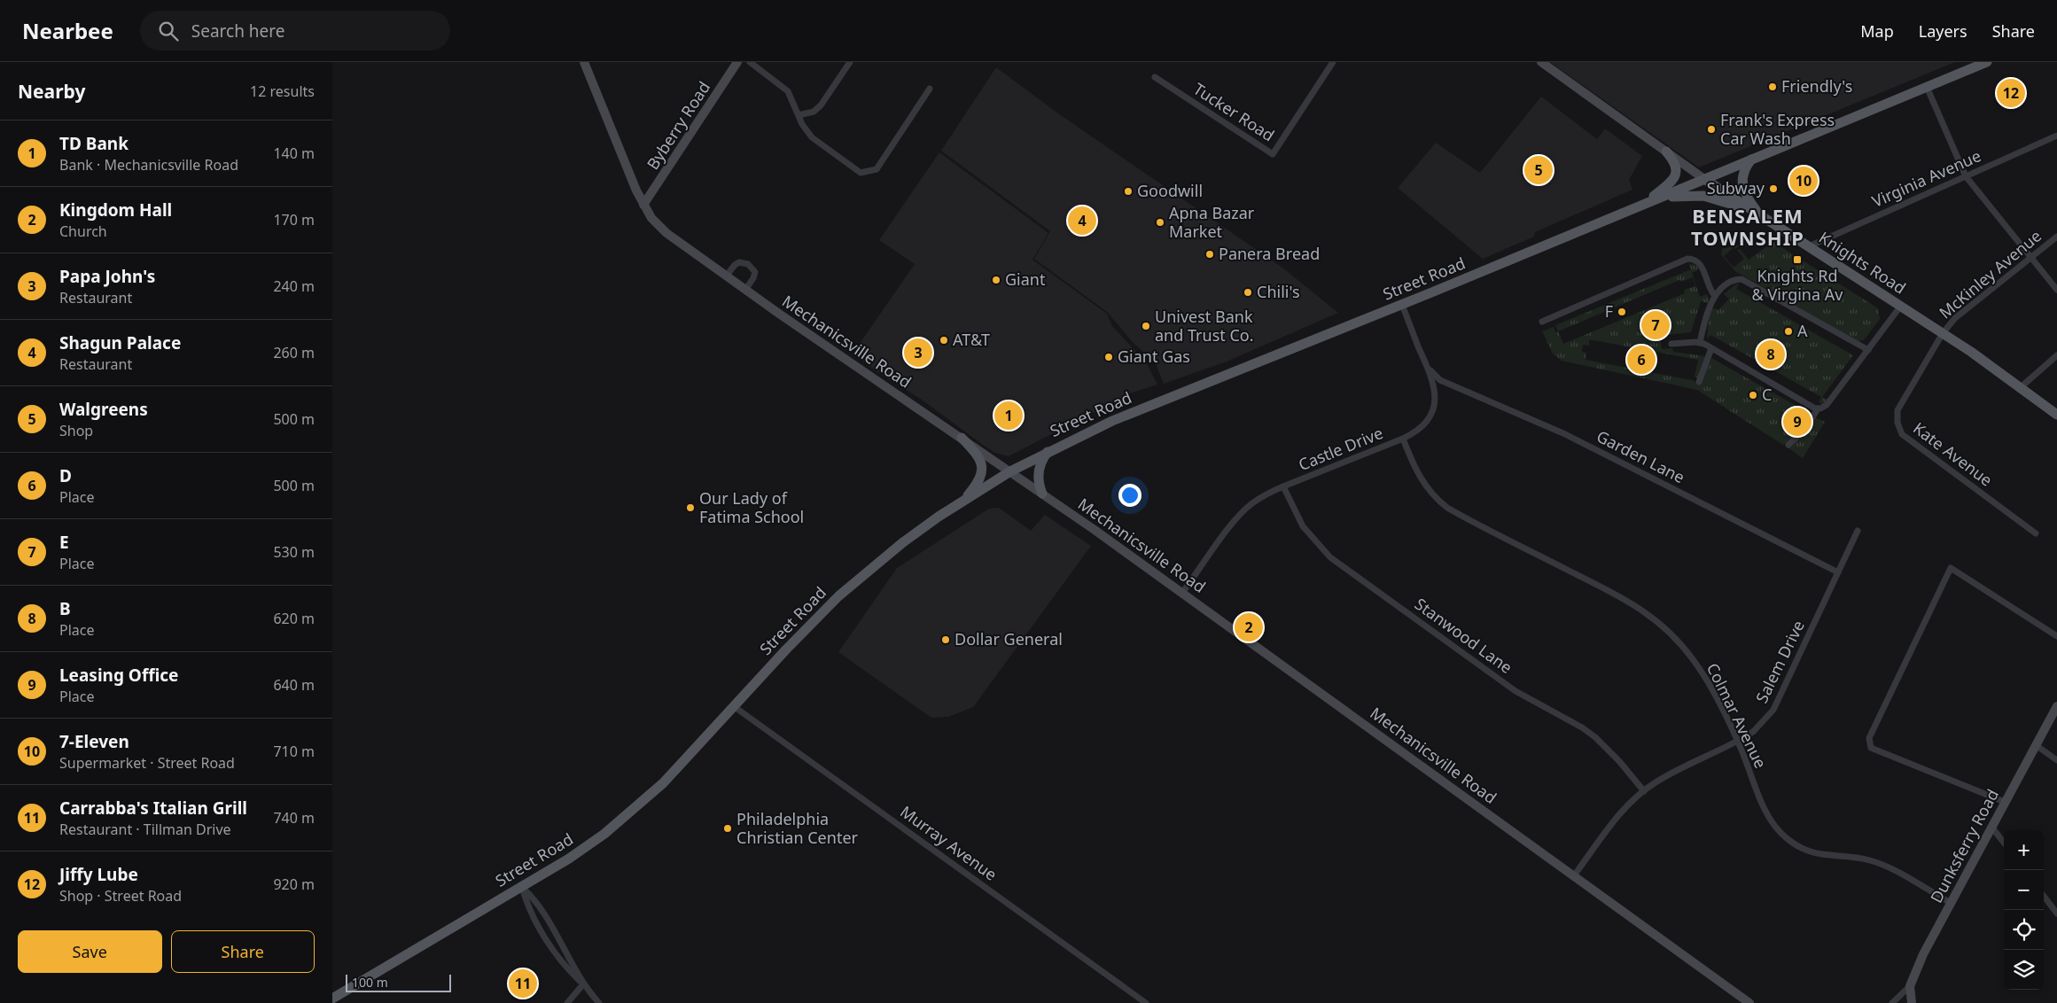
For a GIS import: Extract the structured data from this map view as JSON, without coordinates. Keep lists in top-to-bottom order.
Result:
{
  "streets": {
    "main road": ["Knights Road", "Street Road"],
    "street": [
      "Tucker Road",
      "Byberry Road",
      "Virginia Avenue",
      "McKinley Avenue",
      "Mechanicsville Road",
      "Castle Drive",
      "Kate Avenue",
      "Garden Lane",
      "Stanwood Lane",
      "Salem Drive",
      "Colmar Avenue",
      "Murray Avenue",
      "Dunksferry Road"
    ]
  },
  "crossings": [
    ["Byberry Road", "Mechanicsville Road"],
    ["Virginia Avenue", "Knights Road"],
    ["Knights Road", "McKinley Avenue"],
    ["Knights Road", "Street Road"],
    ["Knights Road", "Kate Avenue"],
    ["McKinley Avenue", "Kate Avenue"],
    ["Street Road", "Mechanicsville Road"],
    ["Street Road", "Castle Drive"],
    ["Street Road", "Murray Avenue"],
    ["Mechanicsville Road", "Castle Drive"],
    ["Mechanicsville Road", "Salem Drive"],
    ["Castle Drive", "Garden Lane"],
    ["Castle Drive", "Stanwood Lane"],
    ["Castle Drive", "Colmar Avenue"],
    ["Garden Lane", "Salem Drive"],
    ["Stanwood Lane", "Salem Drive"],
    ["Salem Drive", "Colmar Avenue"],
    ["Colmar Avenue", "Dunksferry Road"]
  ],
  "districts": ["BENSALEM TOWNSHIP"],
  "places": {
    "other": [
      "Friendly's",
      "Frank's Express Car Wash",
      "Subway",
      "Goodwill",
      "Apna Bazar Market",
      "Panera Bread",
      "Giant",
      "Chili's",
      "F",
      "Univest Bank and Trust Co.",
      "A",
      "AT&T",
      "Giant Gas",
      "C",
      "Our Lady of Fatima School",
      "Dollar General",
      "Philadelphia Christian Center"
    ],
    "transit": ["Knights Rd & Virgina Av"]
  },
  "scale_bar": "100 m",
  "page": {
    "header": "Nearbee",
    "search": "Search here",
    "nav": ["Map", "Layers", "Share"],
    "heading": ["Nearby", "12 results"],
    "pins": [
      "12",
      "5",
      "10",
      "4",
      "7",
      "3",
      "8",
      "6",
      "1",
      "9",
      "2",
      "11"
    ],
    "list": [
      {
        "mark": "1",
        "name": "TD Bank",
        "note": "Bank · Mechanicsville Road",
        "value": "140 m"
      },
      {
        "mark": "2",
        "name": "Kingdom Hall",
        "note": "Church",
        "value": "170 m"
      },
      {
        "mark": "3",
        "name": "Papa John's",
        "note": "Restaurant",
        "value": "240 m"
      },
      {
        "mark": "4",
        "name": "Shagun Palace",
        "note": "Restaurant",
        "value": "260 m"
      },
      {
        "mark": "5",
        "name": "Walgreens",
        "note": "Shop",
        "value": "500 m"
      },
      {
        "mark": "6",
        "name": "D",
        "note": "Place",
        "value": "500 m"
      },
      {
        "mark": "7",
        "name": "E",
        "note": "Place",
        "value": "530 m"
      },
      {
        "mark": "8",
        "name": "B",
        "note": "Place",
        "value": "620 m"
      },
      {
        "mark": "9",
        "name": "Leasing Office",
        "note": "Place",
        "value": "640 m"
      },
      {
        "mark": "10",
        "name": "7-Eleven",
        "note": "Supermarket · Street Road",
        "value": "710 m"
      },
      {
        "mark": "11",
        "name": "Carrabba's Italian Grill",
        "note": "Restaurant · Tillman Drive",
        "value": "740 m"
      },
      {
        "mark": "12",
        "name": "Jiffy Lube",
        "note": "Shop · Street Road",
        "value": "920 m"
      }
    ],
    "map_buttons": ["+", "−"],
    "buttons": ["Save", "Share"],
    "scale": "100 m"
  }
}
